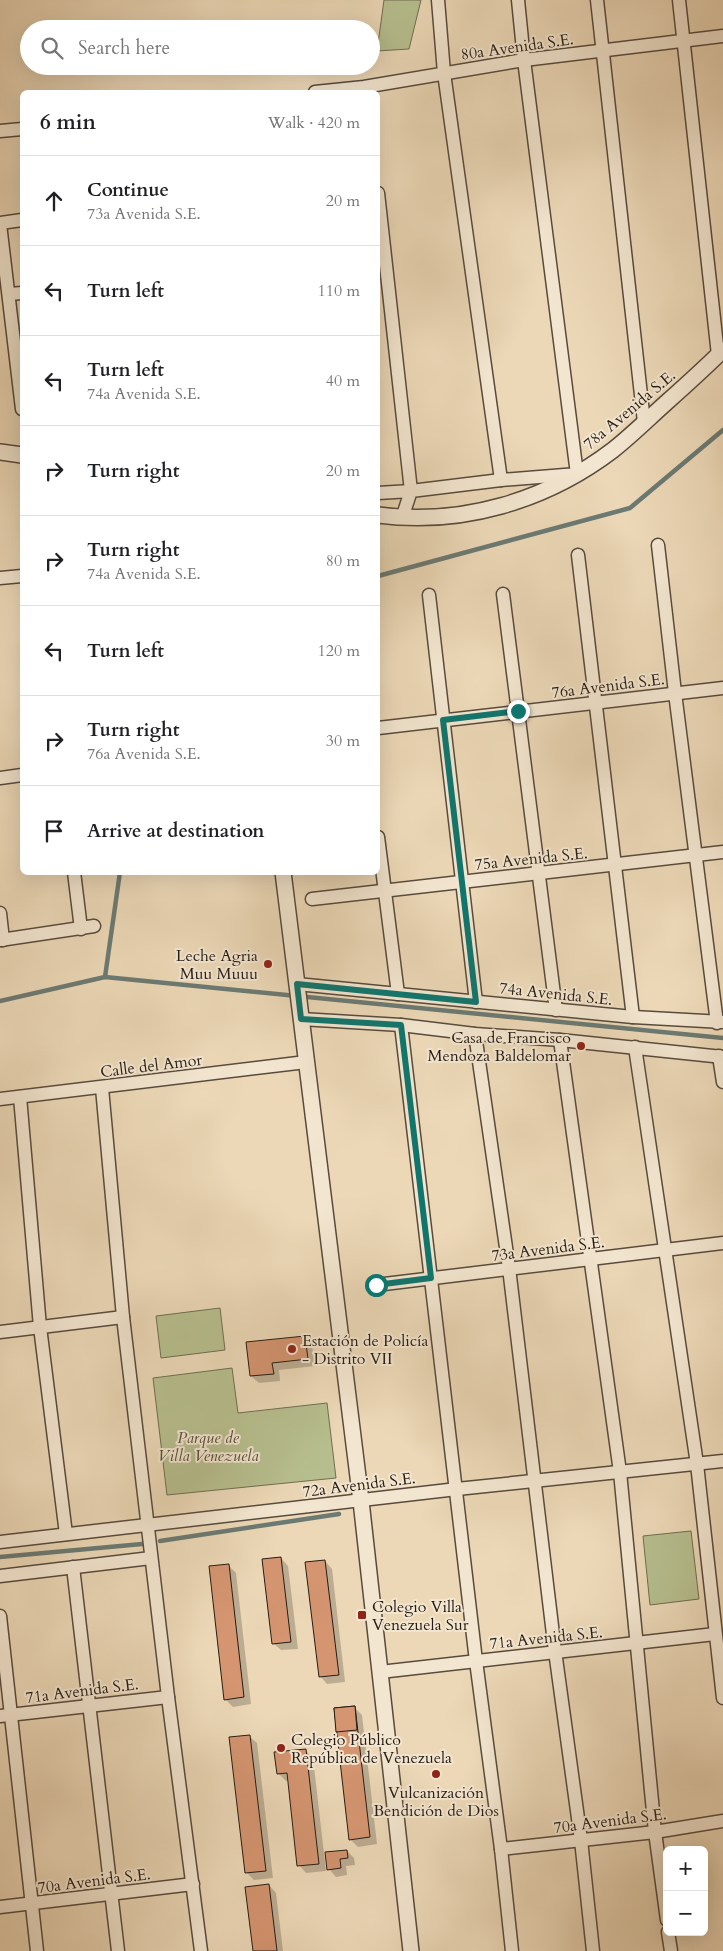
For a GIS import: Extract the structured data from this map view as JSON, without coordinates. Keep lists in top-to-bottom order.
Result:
{
  "streets": {
    "street": [
      "80a Avenida S.E.",
      "78a Avenida S.E.",
      "76a Avenida S.E.",
      "75a Avenida S.E.",
      "74a Avenida S.E.",
      "Calle del Amor",
      "73a Avenida S.E.",
      "72a Avenida S.E.",
      "71a Avenida S.E.",
      "70a Avenida S.E."
    ]
  },
  "parks": ["Parque de Villa Venezuela"],
  "places": {
    "other": [
      "Leche Agria Muu Muuu",
      "Casa de Francisco Mendoza Baldelomar",
      "Estación de Policía - Distrito VII",
      "Colegio Público República de Venezuela",
      "Vulcanización Bendición de Dios"
    ],
    "transit": ["Colegio Villa Venezuela Sur"]
  },
  "page": {
    "search": "Search here",
    "heading": ["6 min", "Walk · 420 m"],
    "list": [
      ["Continue", "73a Avenida S.E.", "20 m"],
      ["Turn left", "110 m"],
      ["Turn left", "74a Avenida S.E.", "40 m"],
      ["Turn right", "20 m"],
      ["Turn right", "74a Avenida S.E.", "80 m"],
      ["Turn left", "120 m"],
      ["Turn right", "76a Avenida S.E.", "30 m"],
      "Arrive at destination"
    ],
    "map_buttons": ["+", "−"]
  }
}
